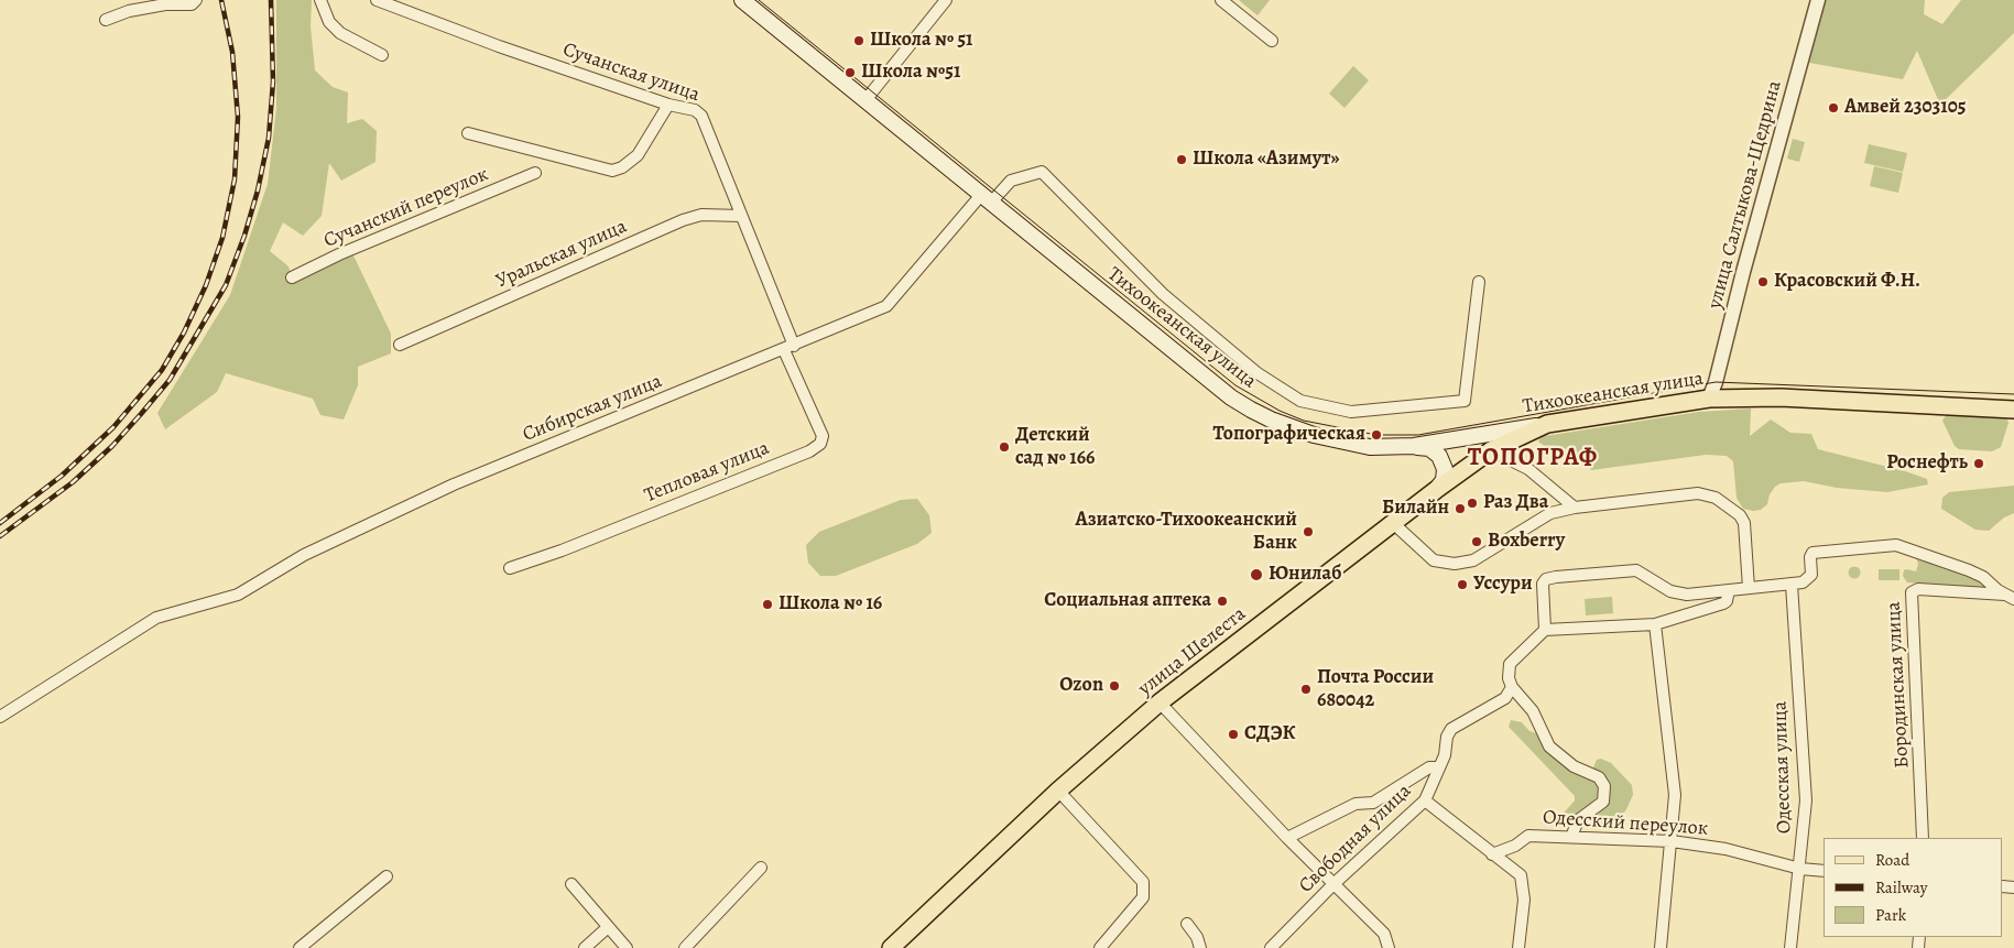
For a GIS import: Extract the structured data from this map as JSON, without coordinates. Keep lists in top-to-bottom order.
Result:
{
  "streets": {
    "main road": ["Тихоокеанская улица", "улица Шелеста"],
    "street": [
      "Сучанская улица",
      "улица Салтыкова-Щедрина",
      "Сучанский переулок",
      "Уральская улица",
      "Сибирская улица",
      "Тепловая улица",
      "Бородинская улица",
      "Одесская улица",
      "Одесский переулок",
      "Свободная улица"
    ]
  },
  "crossings": [
    ["Сучанская улица", "Уральская улица"],
    ["Сучанская улица", "Сибирская улица"],
    ["Сучанская улица", "Тепловая улица"],
    ["улица Салтыкова-Щедрина", "Тихоокеанская улица"],
    ["Тихоокеанская улица", "Сибирская улица"],
    ["Тихоокеанская улица", "улица Шелеста"],
    ["Сибирская улица", "Тепловая улица"],
    ["Одесская улица", "Одесский переулок"]
  ],
  "districts": ["ТОПОГРАФ"],
  "places": [
    "Школа № 51",
    "Школа №51",
    "Амвей 2303105",
    "Школа «Азимут»",
    "Красовский Ф.Н.",
    "Топографическая",
    "Детский сад № 166",
    "Роснефть",
    "Раз Два",
    "Билайн",
    "Азиатско-Тихоокеанский Банк",
    "Boxberry",
    "Юнилаб",
    "Уссури",
    "Социальная аптека",
    "Школа № 16",
    "Ozon",
    "Почта России 680042",
    "СДЭК"
  ],
  "legend": ["Road", "Railway", "Park"]
}
